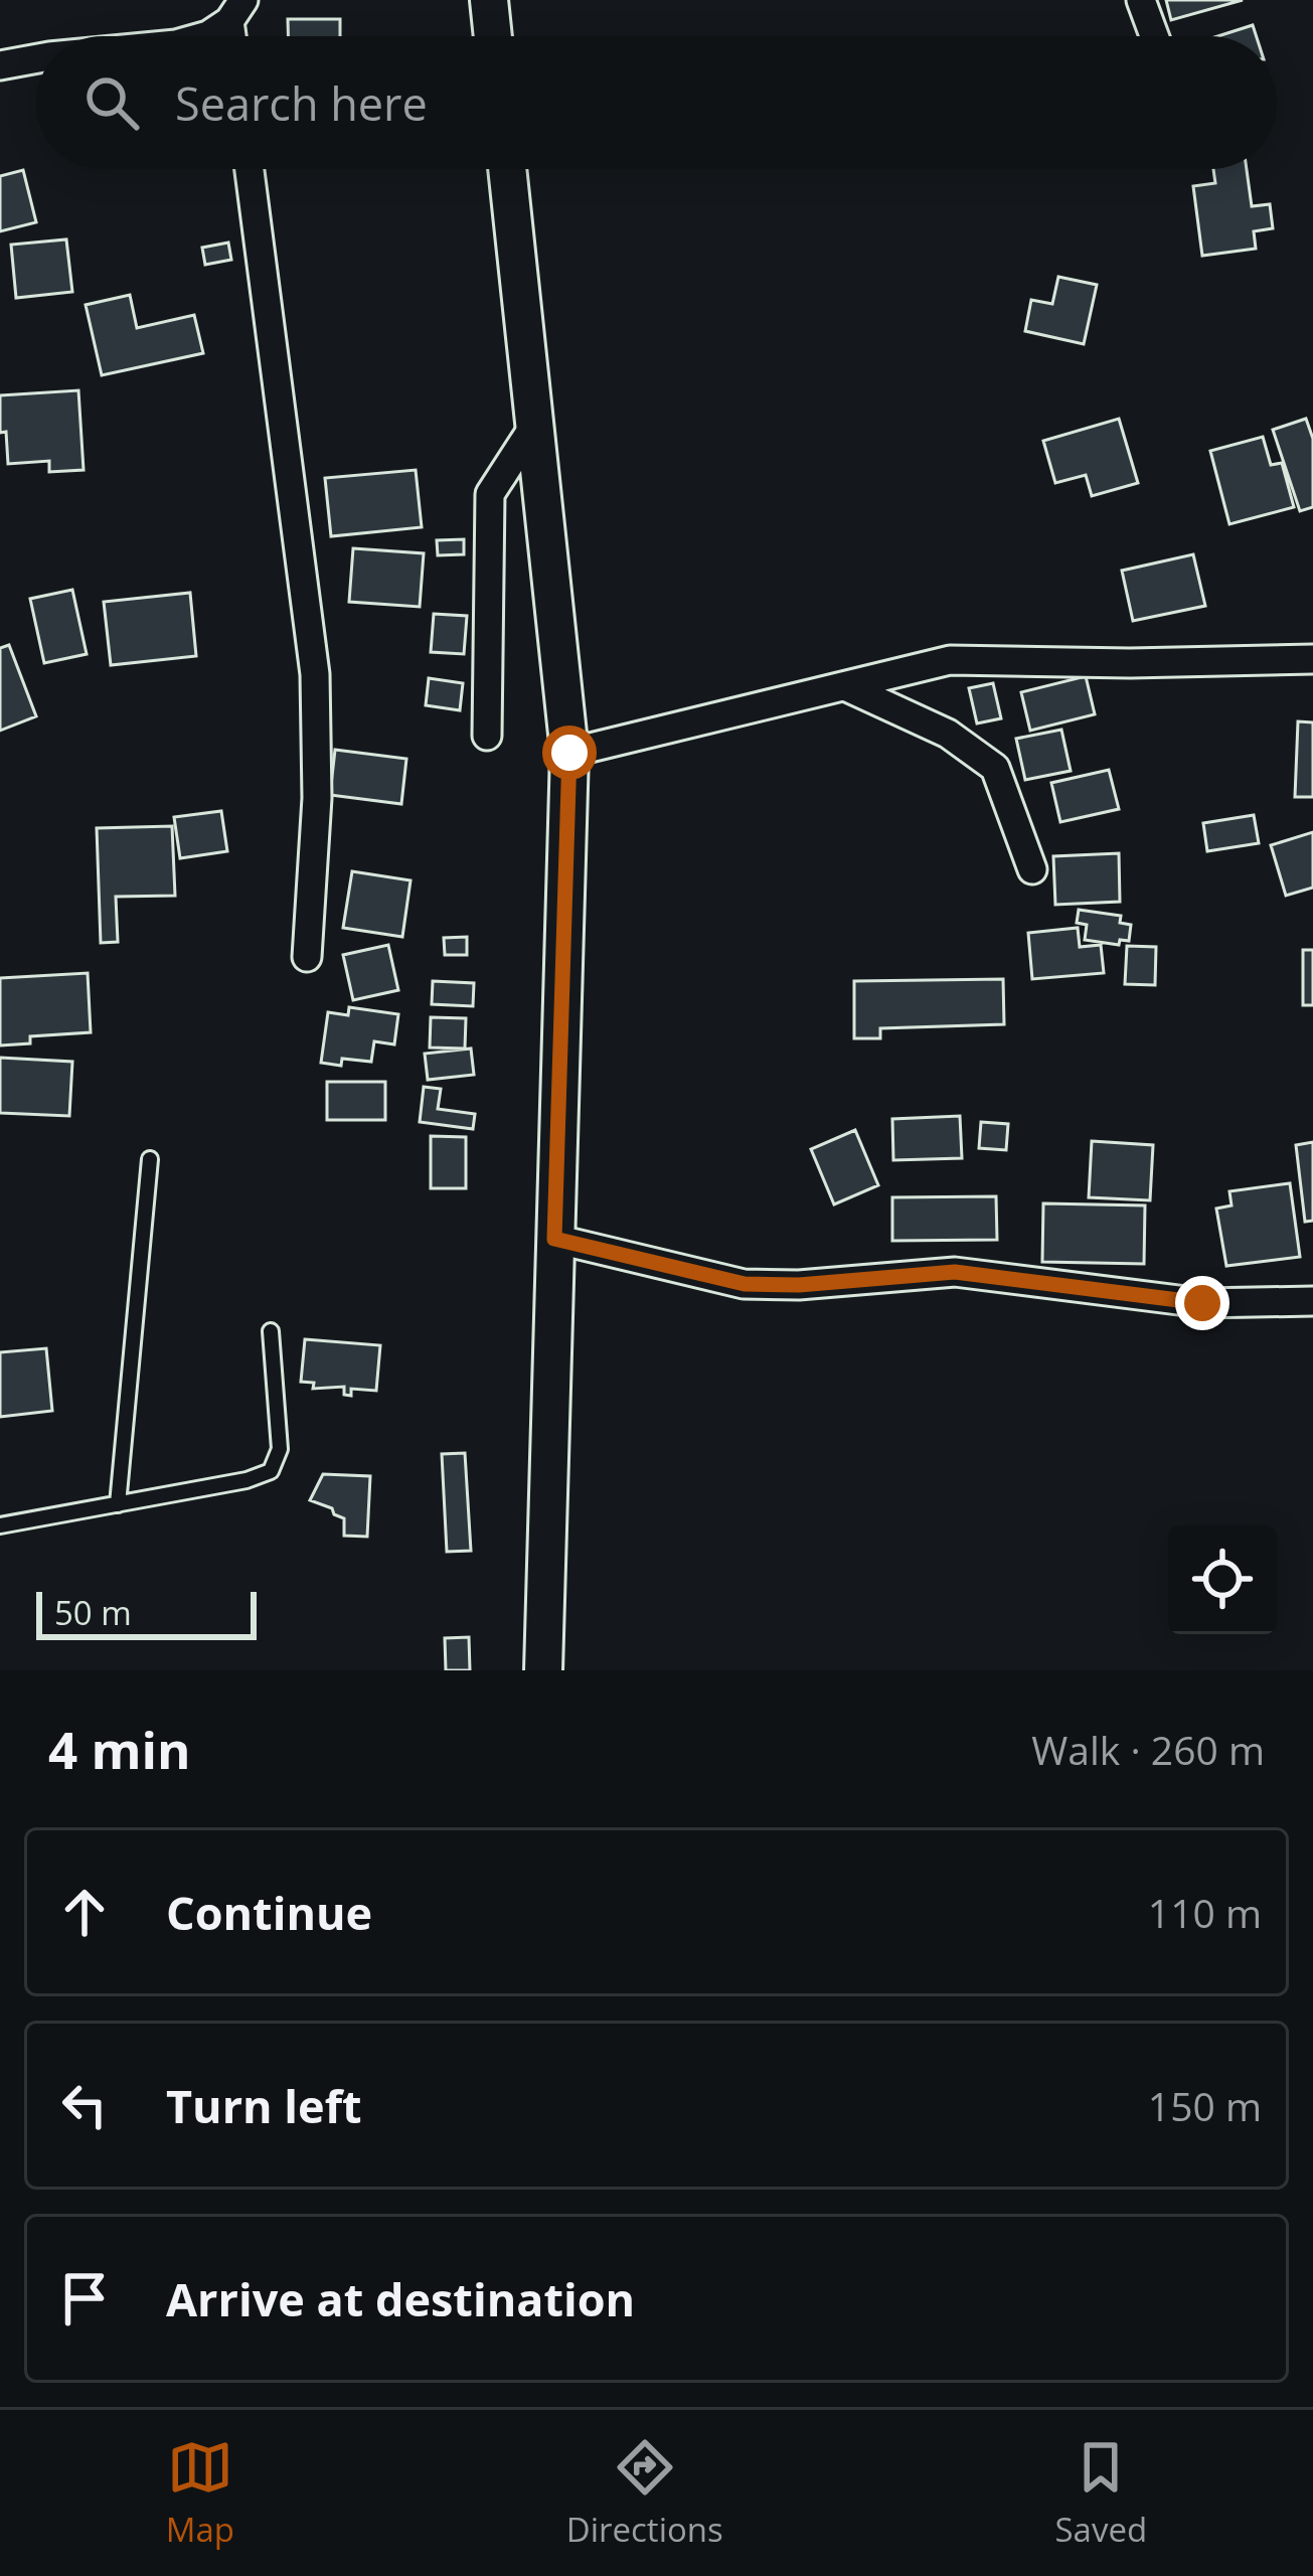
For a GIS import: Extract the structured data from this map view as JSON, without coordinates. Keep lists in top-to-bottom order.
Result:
{
  "scale_bar": "50 m",
  "page": {
    "search": "Search here",
    "scale": "50 m",
    "heading": ["4 min", "Walk · 260 m"],
    "list": [
      ["Continue", "110 m"],
      ["Turn left", "150 m"],
      "Arrive at destination"
    ],
    "nav": ["Map", "Directions", "Saved"]
  }
}
